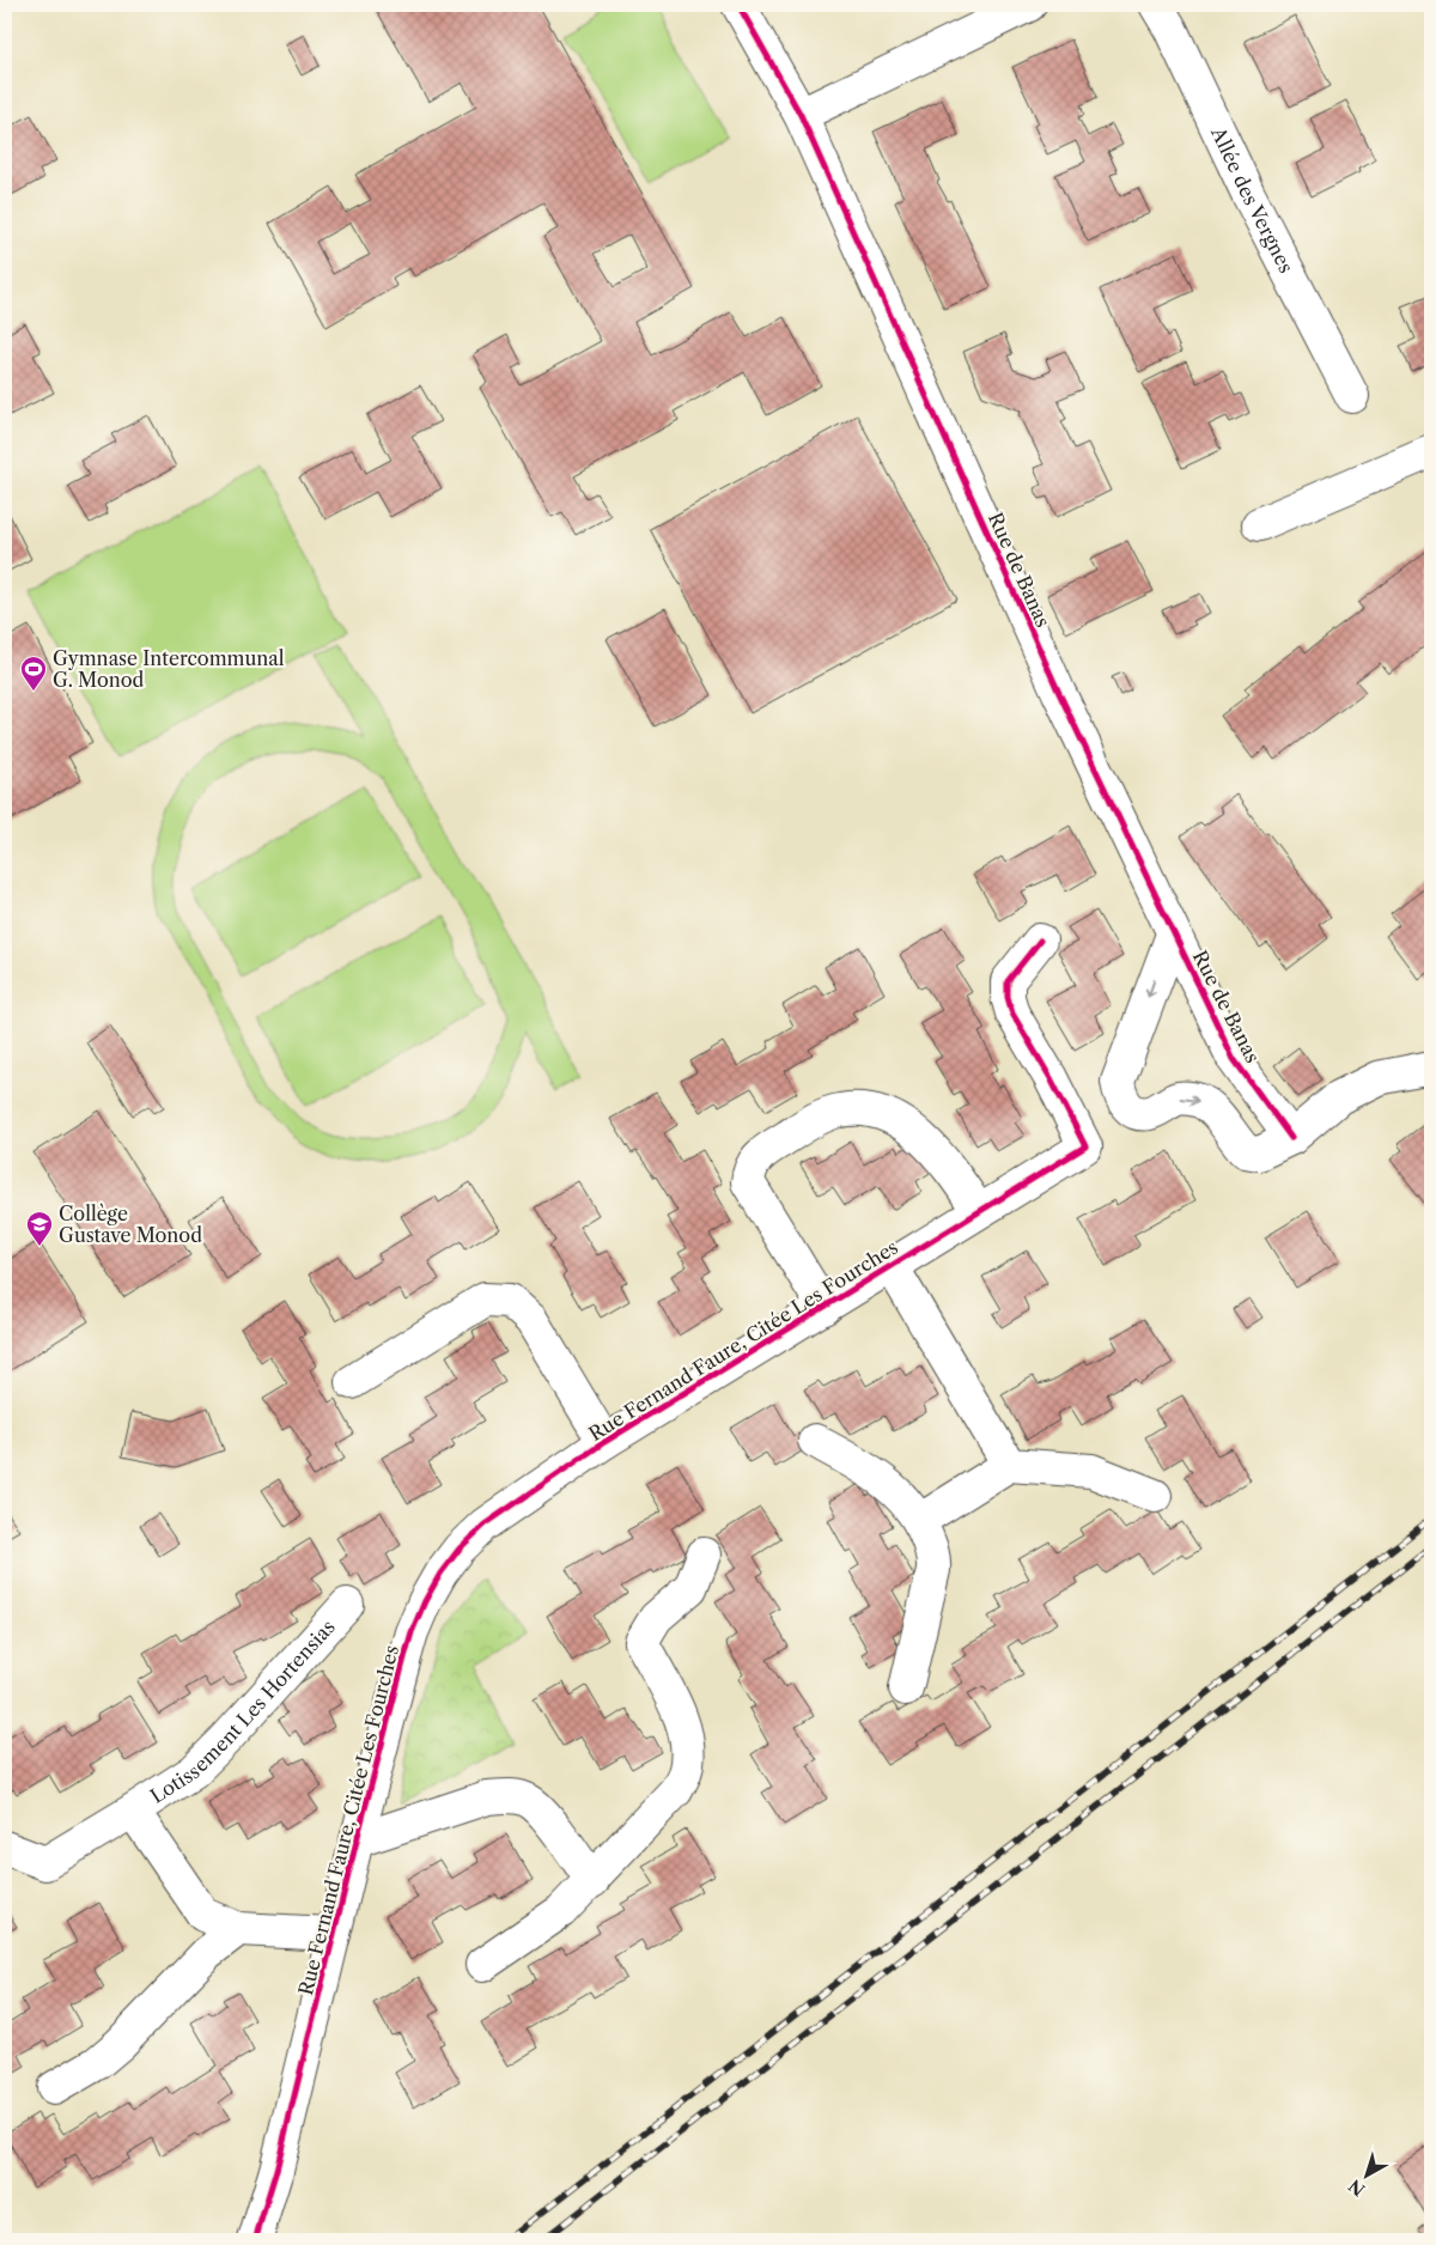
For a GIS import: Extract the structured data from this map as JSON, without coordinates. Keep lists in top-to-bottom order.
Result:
{
  "streets": {
    "street": [
      "Allée des Vergnes",
      "Rue de Banas",
      "Rue Fernand Faure, Citée Les Fourches",
      "Lotissement Les Hortensias"
    ]
  },
  "crossings": [
    ["Rue Fernand Faure, Citée Les Fourches", "Lotissement Les Hortensias"]
  ],
  "places": {
    "sports": ["Gymnase Intercommunal G. Monod"],
    "school or university": ["Collège Gustave Monod"]
  },
  "north": "bottom left"
}
